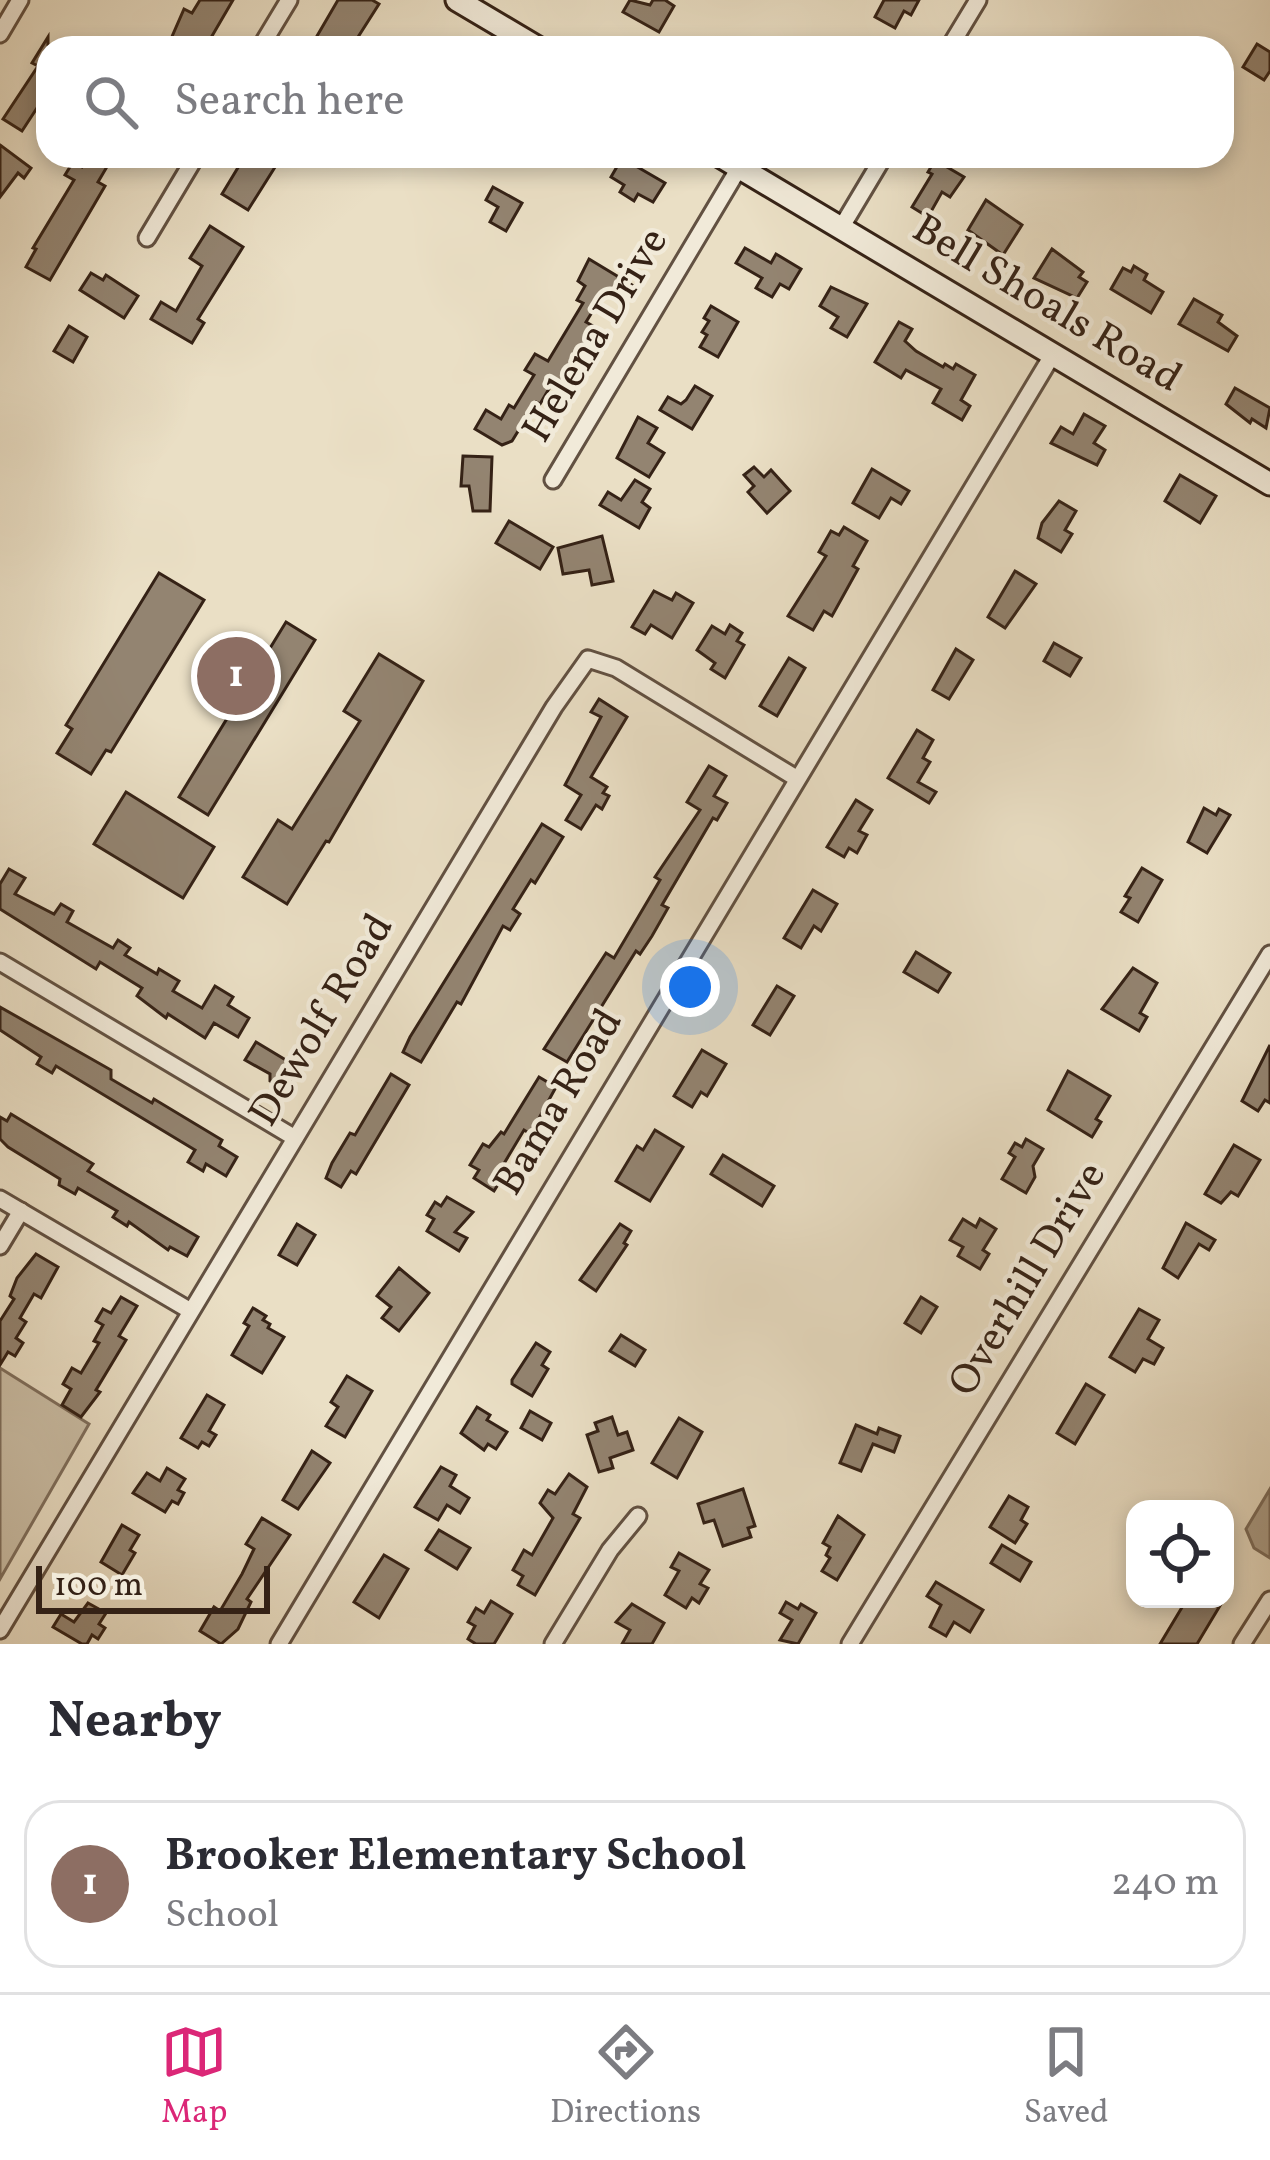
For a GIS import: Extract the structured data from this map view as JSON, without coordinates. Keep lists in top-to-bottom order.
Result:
{
  "streets": {
    "main road": ["Bell Shoals Road"],
    "street": [
      "Helena Drive",
      "Dewolf Road",
      "Bama Road",
      "Overhill Drive"
    ]
  },
  "crossings": [
    ["Bell Shoals Road", "Bama Road"],
    ["Dewolf Road", "Bama Road"]
  ],
  "scale_bar": "100 m",
  "page": {
    "search": "Search here",
    "pins": "1",
    "scale": "100 m",
    "heading": "Nearby",
    "list": [
      {
        "mark": "1",
        "name": "Brooker Elementary School",
        "note": "School",
        "value": "240 m"
      }
    ],
    "nav": ["Map", "Directions", "Saved"]
  }
}
